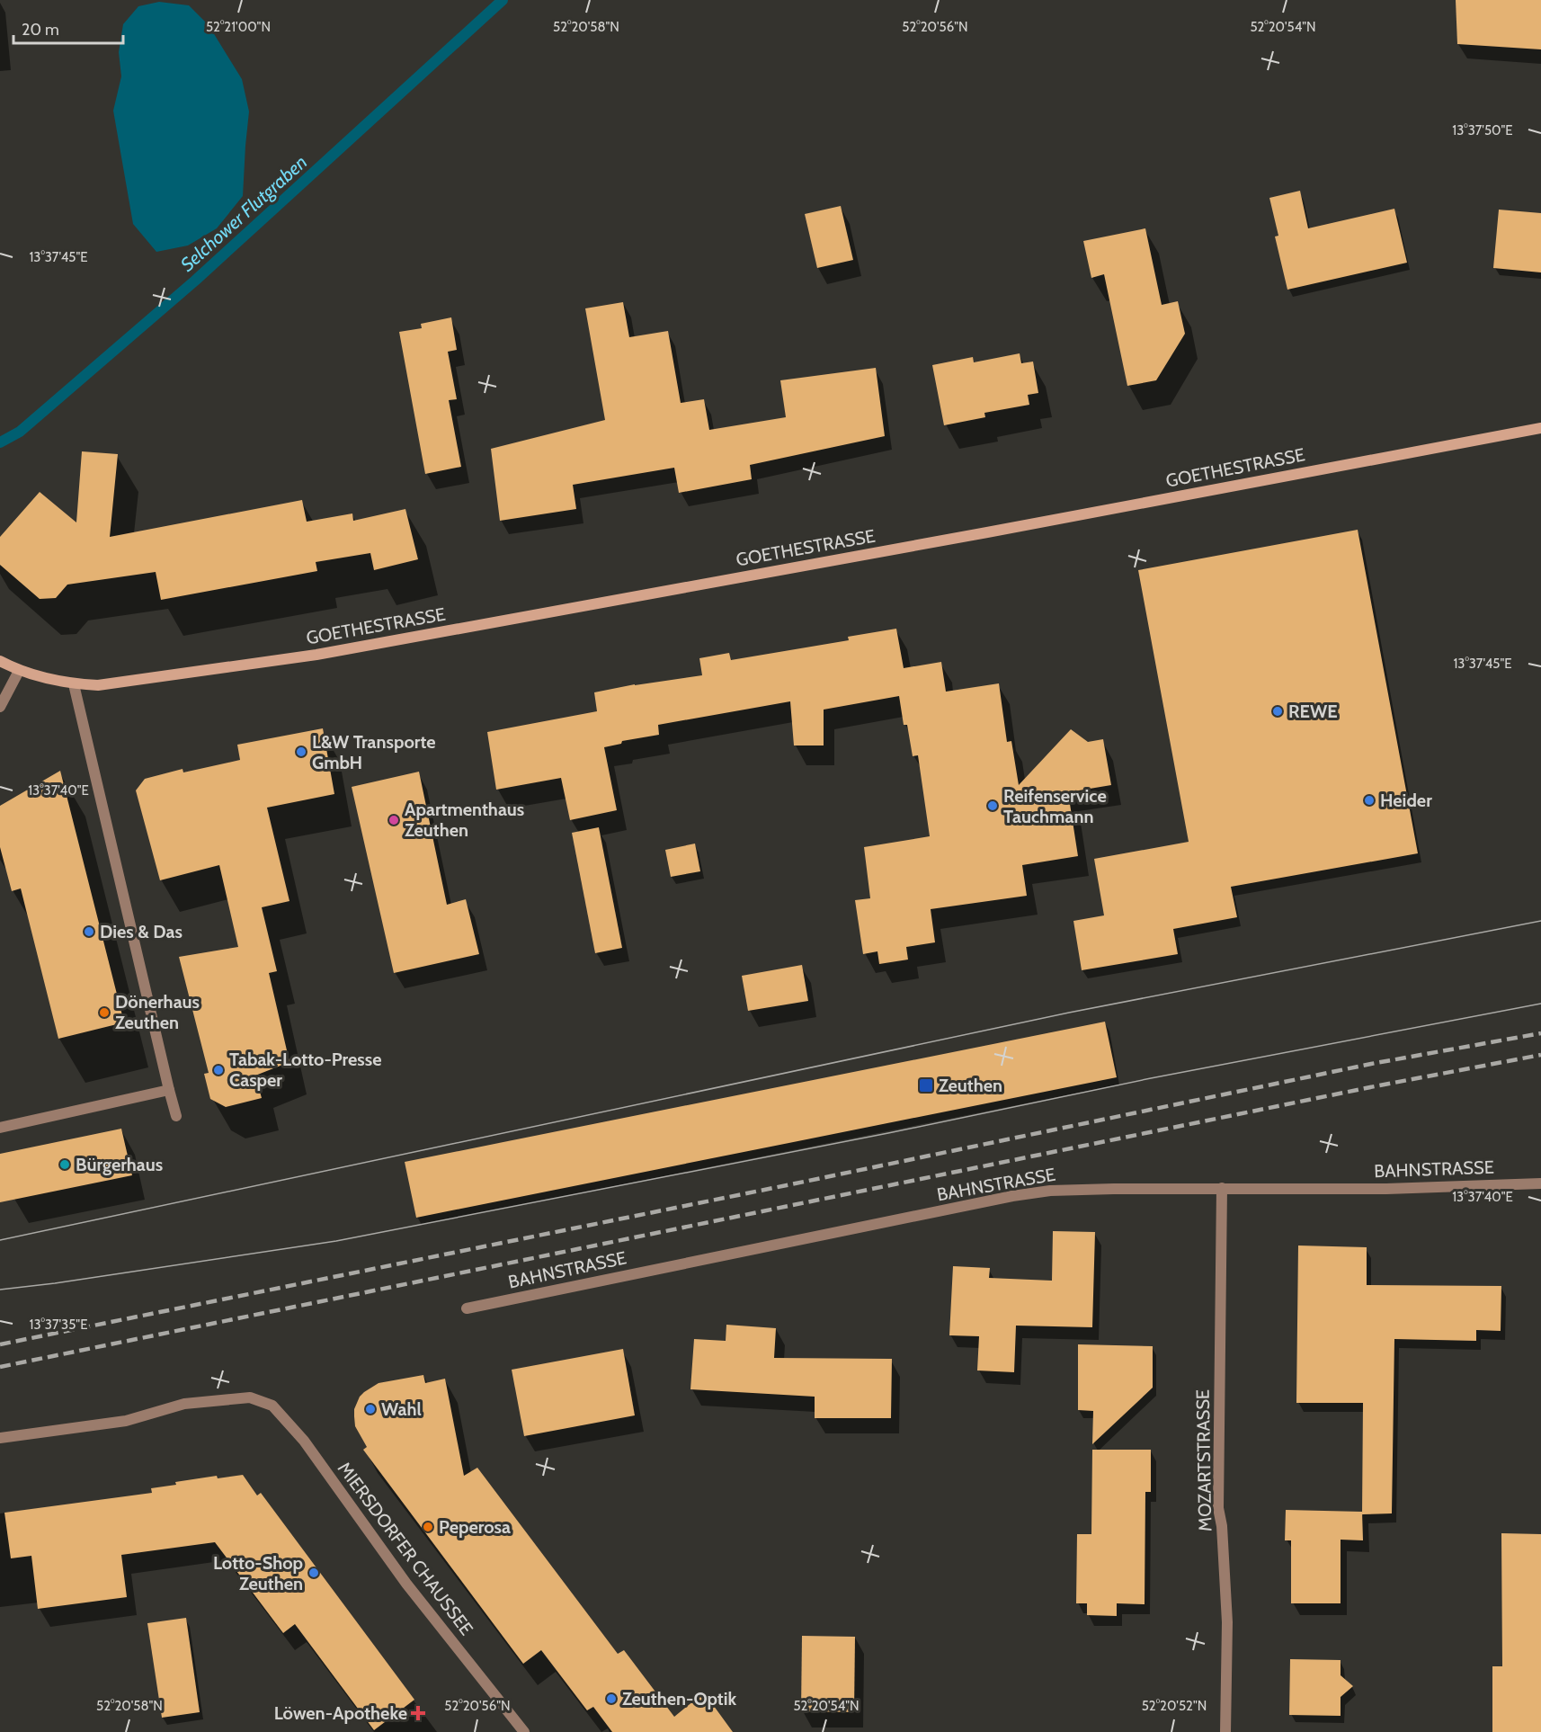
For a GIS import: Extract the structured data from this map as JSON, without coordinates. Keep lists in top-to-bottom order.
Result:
{
  "streets": {
    "main road": ["GOETHESTRASSE"],
    "street": ["BAHNSTRASSE", "MOZARTSTRASSE", "MIERSDORFER CHAUSSEE"]
  },
  "crossings": [
    ["BAHNSTRASSE", "MOZARTSTRASSE"]
  ],
  "water": ["Selchower Flutgraben"],
  "places": {
    "other": [
      "REWE",
      "L&W Transporte GmbH",
      "Heider",
      "Reifenservice Tauchmann",
      "Apartmenthaus Zeuthen",
      "Dies & Das",
      "Dönerhaus Zeuthen",
      "Tabak-Lotto-Presse Casper",
      "Bürgerhaus",
      "Wahl",
      "Peperosa",
      "Lotto-Shop Zeuthen",
      "Zeuthen-Optik"
    ],
    "transit": ["Zeuthen"],
    "health": ["Löwen-Apotheke"]
  },
  "scale_bar": "20 m",
  "coordinates": [
    "52°21'00\"N",
    "52°20'58\"N",
    "52°20'56\"N",
    "52°20'54\"N",
    "13°37'50\"E",
    "13°37'45\"E",
    "13°37'40\"E",
    "13°37'35\"E",
    "52°20'52\"N"
  ]
}
